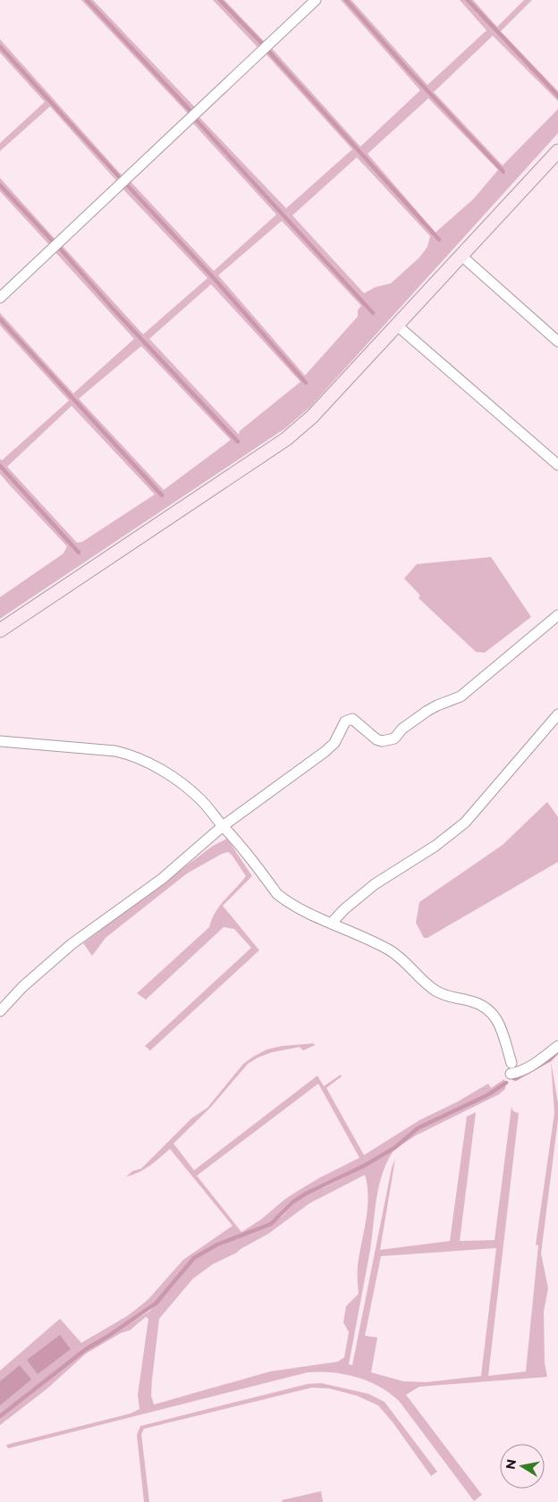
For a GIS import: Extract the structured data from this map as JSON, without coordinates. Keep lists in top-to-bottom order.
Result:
{
  "north": "left"
}
